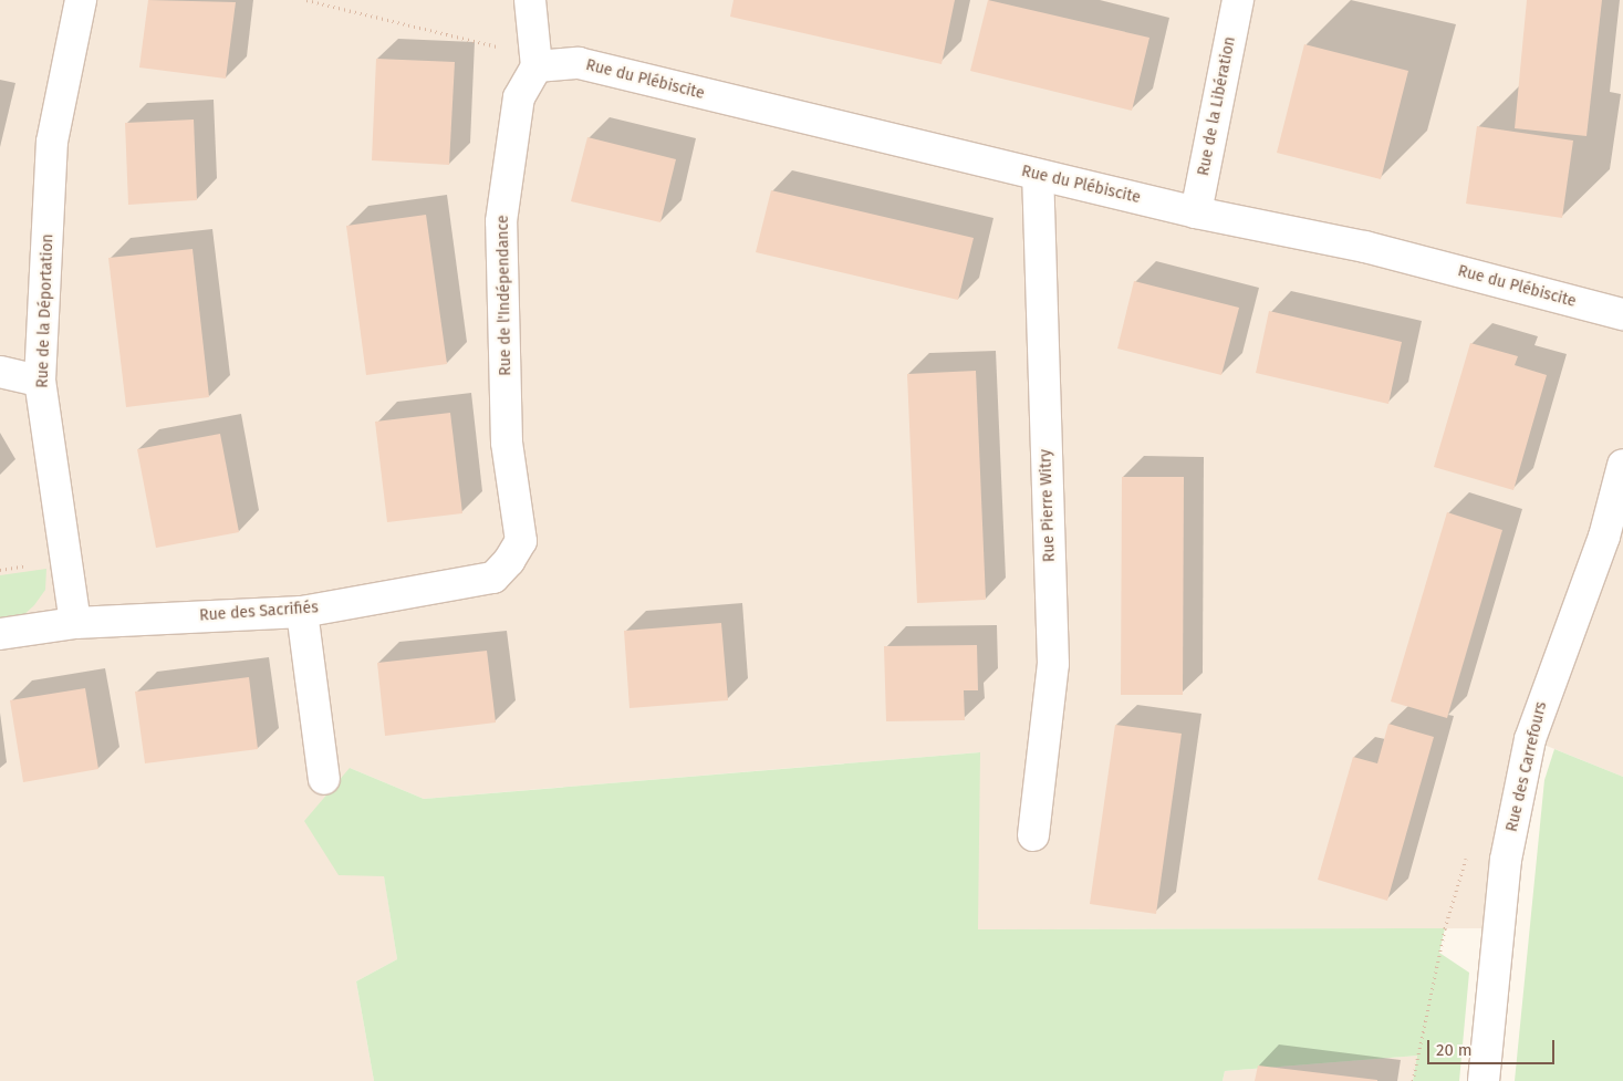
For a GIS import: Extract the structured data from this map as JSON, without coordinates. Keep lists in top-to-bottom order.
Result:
{
  "streets": {
    "street": [
      "Rue du Plébiscite",
      "Rue de la Libération",
      "Rue de l'Indépendance",
      "Rue de la Déportation",
      "Rue Pierre Witry",
      "Rue des Sacrifiés",
      "Rue des Carrefours"
    ]
  },
  "crossings": [
    ["Rue du Plébiscite", "Rue de la Libération"],
    ["Rue du Plébiscite", "Rue de l'Indépendance"],
    ["Rue du Plébiscite", "Rue Pierre Witry"],
    ["Rue de l'Indépendance", "Rue des Sacrifiés"],
    ["Rue de la Déportation", "Rue des Sacrifiés"]
  ],
  "scale_bar": "20 m"
}
